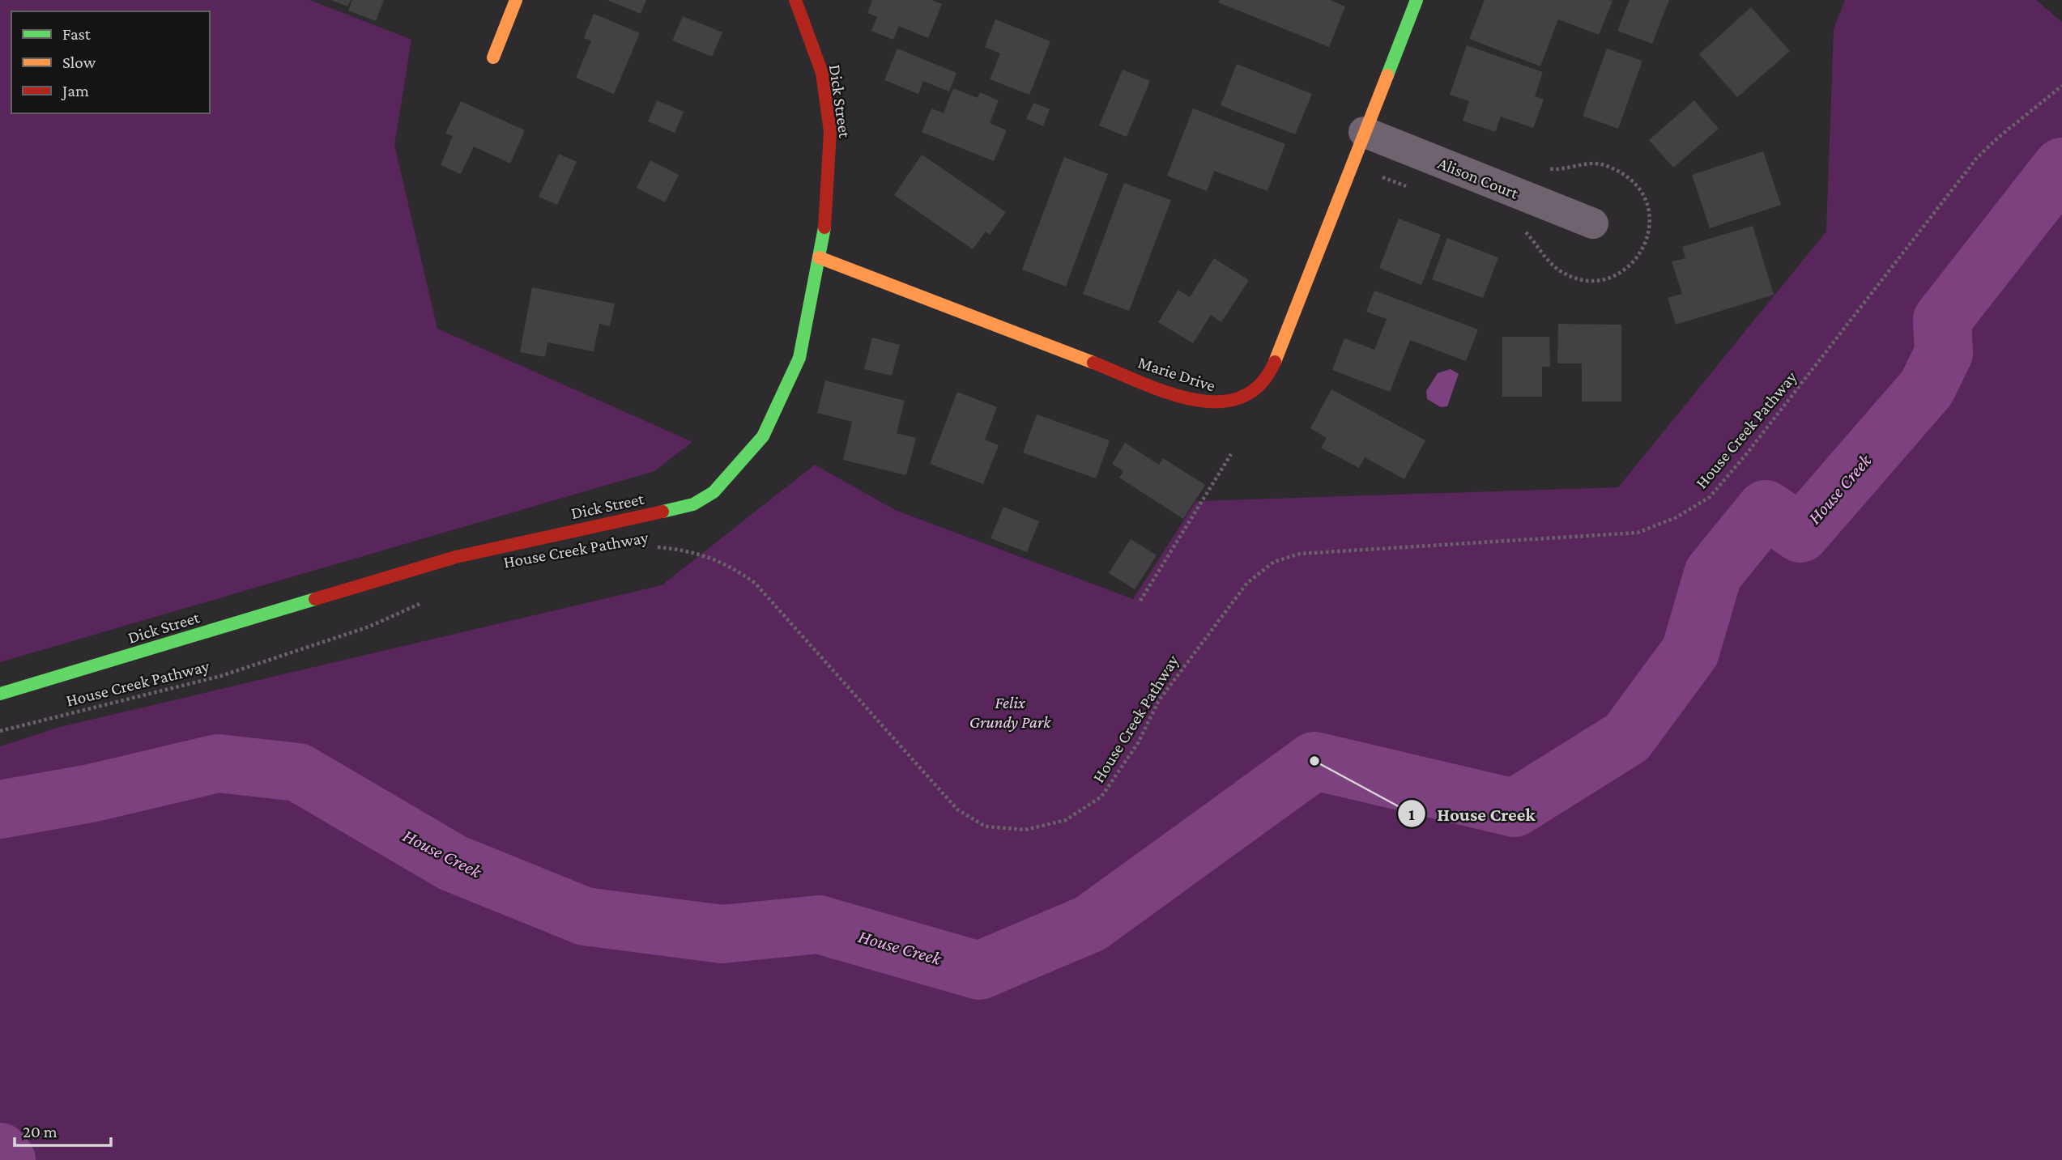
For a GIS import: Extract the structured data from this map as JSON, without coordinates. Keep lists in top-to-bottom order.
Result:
{
  "streets": {
    "street": ["Dick Street", "Alison Court", "Marie Drive"],
    "path": ["House Creek Pathway"]
  },
  "crossings": [
    ["Dick Street", "Marie Drive"],
    ["Alison Court", "Marie Drive"]
  ],
  "water": ["House Creek"],
  "parks": ["Felix Grundy Park"],
  "places": ["House Creek"],
  "legend": ["Fast", "Slow", "Jam"],
  "scale_bar": "20 m"
}
